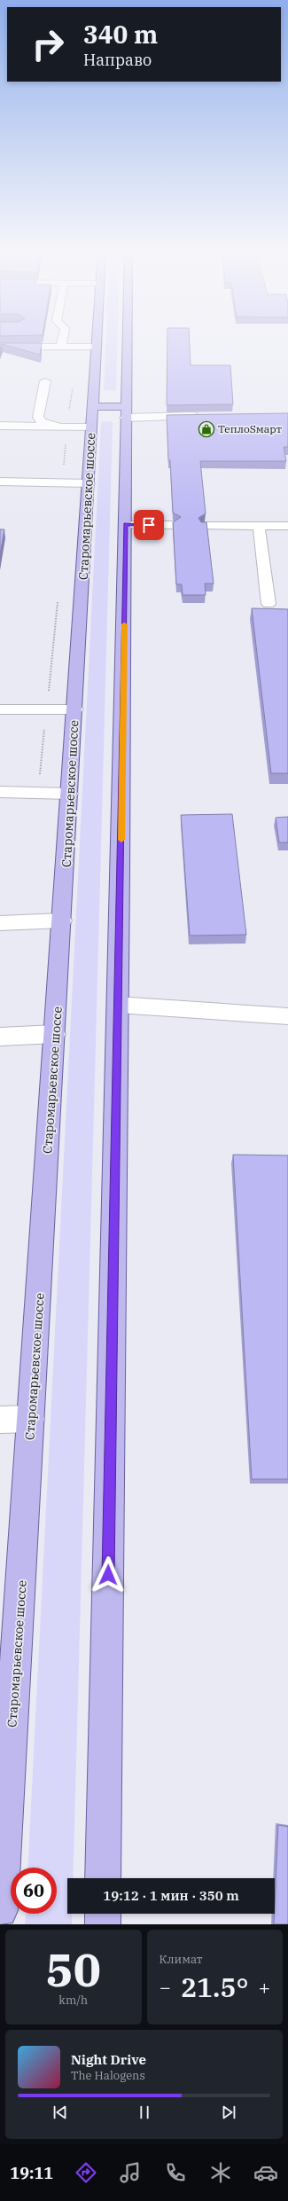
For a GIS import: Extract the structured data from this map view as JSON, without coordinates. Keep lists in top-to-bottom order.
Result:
{
  "streets": {
    "main road": ["Старомарьевское шоссе"]
  },
  "places": {
    "shop": ["ТеплоSмарт"]
  },
  "page": {
    "turn": ["340 m", "Направо"],
    "limit": "60",
    "trip": "19:12 · 1 мин · 350 m",
    "tile": [
      ["50", "km/h"],
      "Климат"
    ],
    "heat": ["−", "21.5°", "+"],
    "song": ["Night Drive", "The Halogens"],
    "tabs": "19:11"
  }
}
